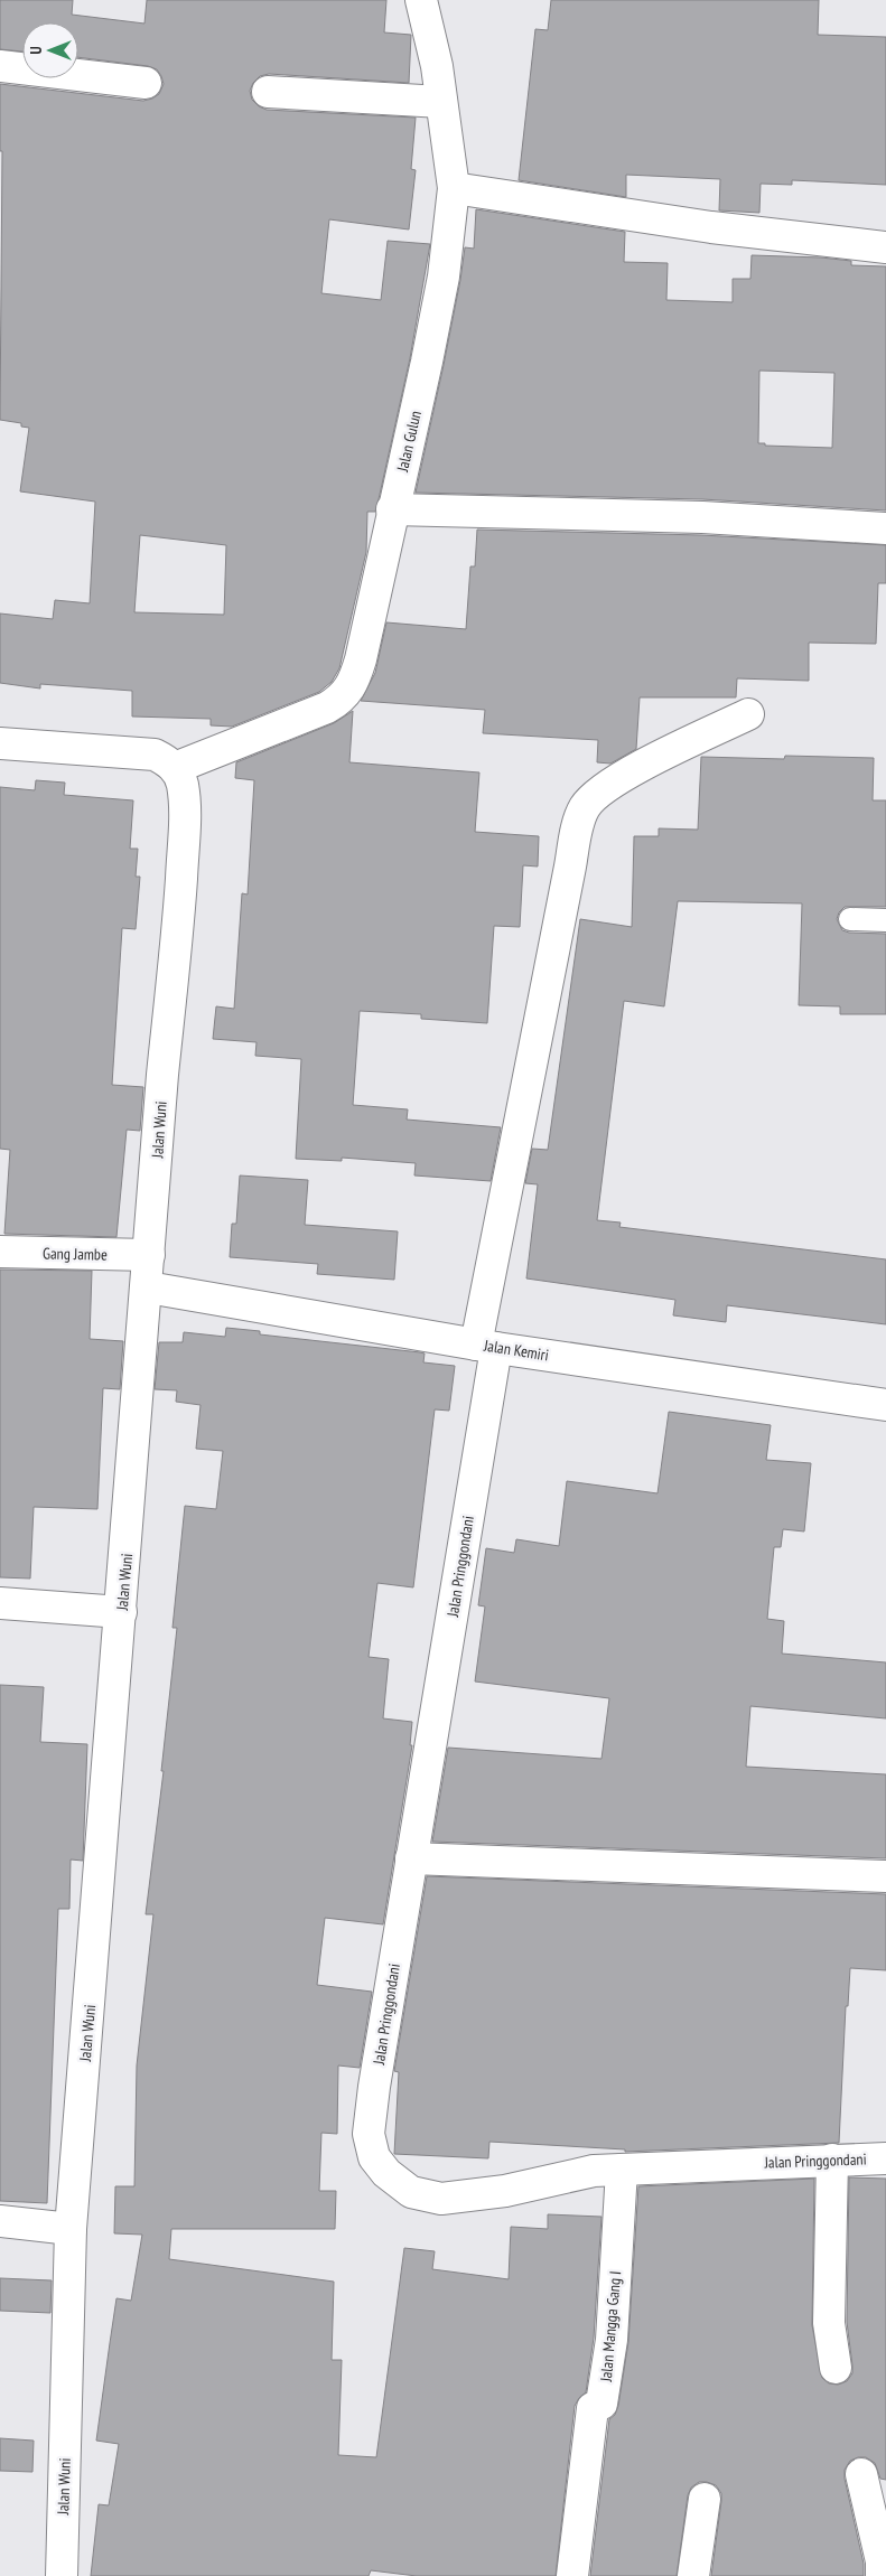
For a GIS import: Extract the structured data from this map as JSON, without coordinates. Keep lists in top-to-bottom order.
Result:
{
  "streets": {
    "street": [
      "Jalan Gulun",
      "Jalan Wuni",
      "Gang Jambe",
      "Jalan Kemiri",
      "Jalan Pringgondani",
      "Jalan Mangga Gang I"
    ]
  },
  "crossings": [
    ["Jalan Gulun", "Jalan Wuni"],
    ["Jalan Wuni", "Gang Jambe"],
    ["Jalan Wuni", "Jalan Kemiri"],
    ["Jalan Kemiri", "Jalan Pringgondani"],
    ["Jalan Pringgondani", "Jalan Mangga Gang I"]
  ],
  "north": "left"
}
